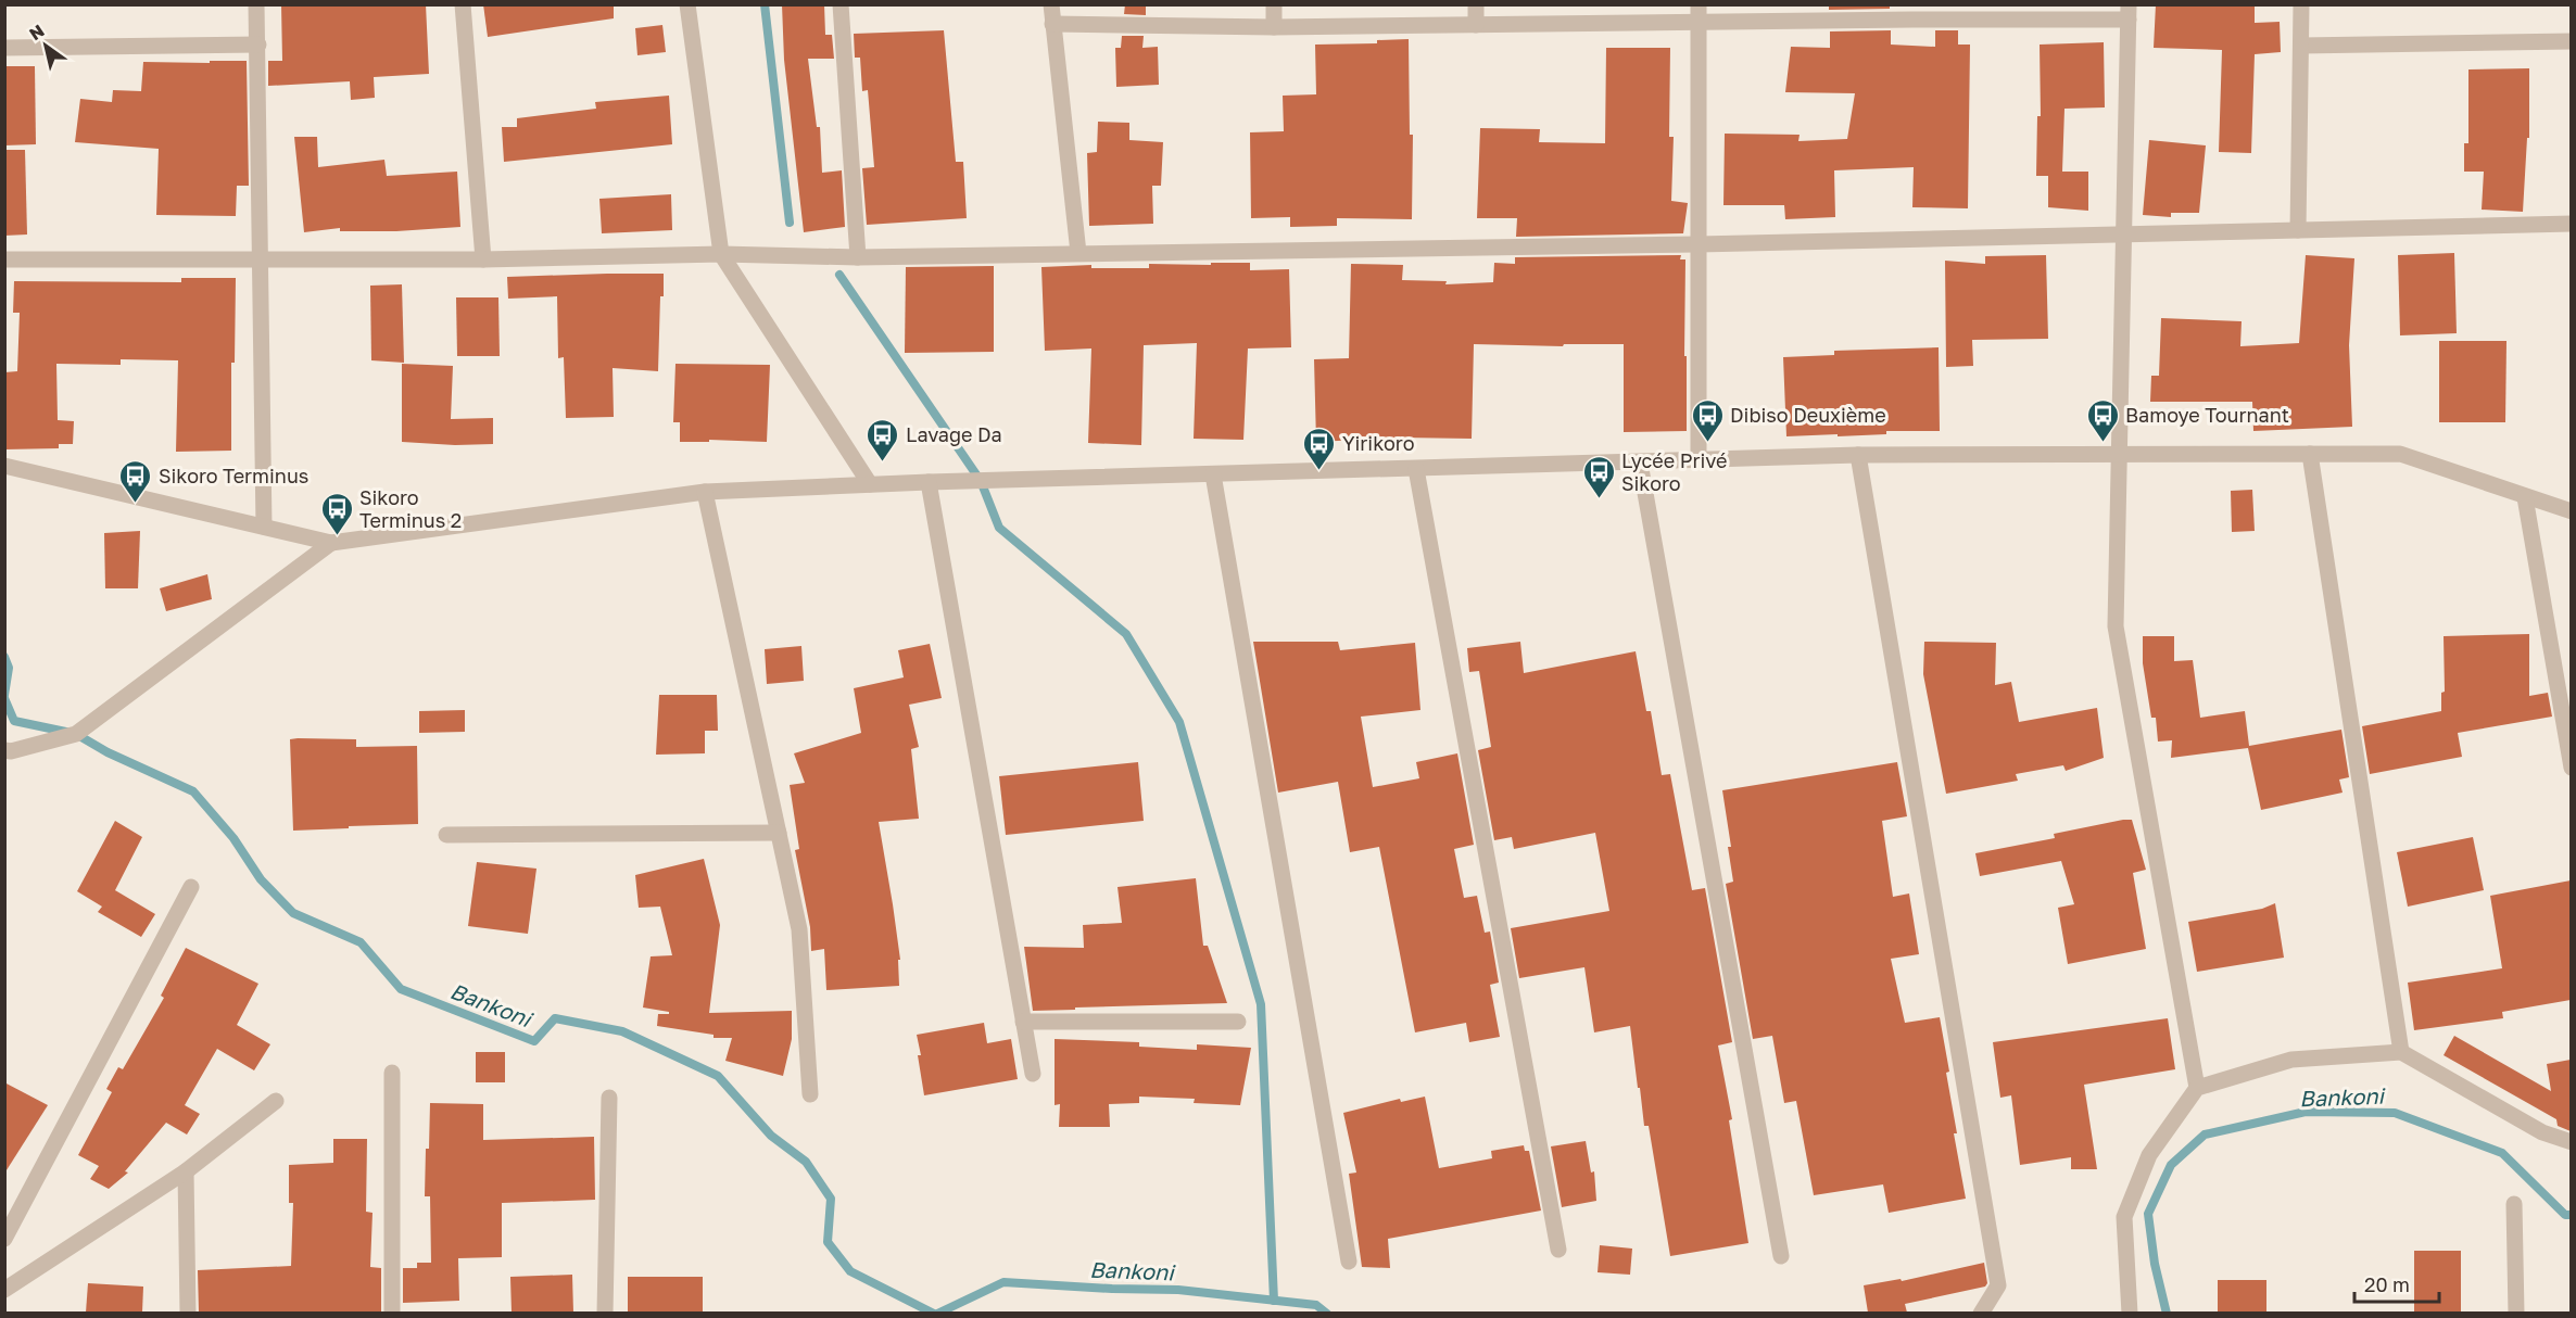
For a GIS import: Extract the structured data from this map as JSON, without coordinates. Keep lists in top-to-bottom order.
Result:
{
  "water": ["Bankoni"],
  "places": {
    "bus stop": [
      "Dibiso Deuxième",
      "Bamoye Tournant",
      "Lavage Da",
      "Yirikoro",
      "Lycée Privé Sikoro",
      "Sikoro Terminus",
      "Sikoro Terminus 2"
    ]
  },
  "scale_bar": "20 m",
  "north": "top left"
}
